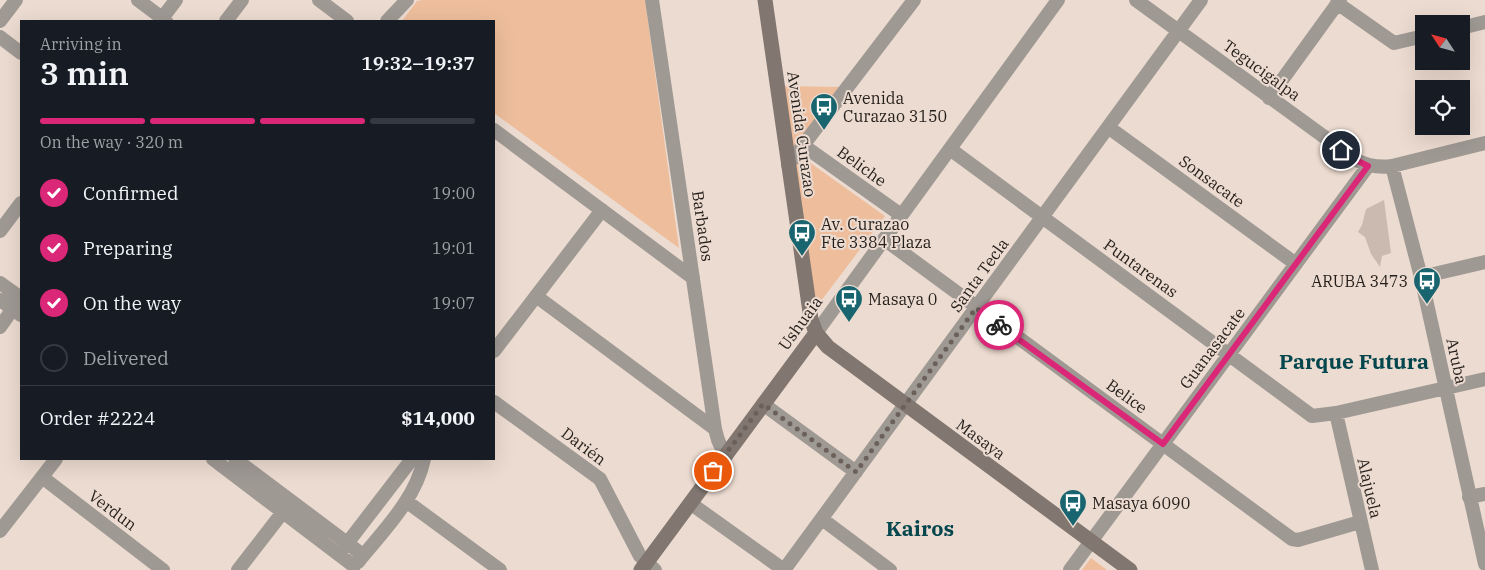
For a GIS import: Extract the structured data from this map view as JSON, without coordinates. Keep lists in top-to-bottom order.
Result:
{
  "streets": {
    "street": [
      "Tegucigalpa",
      "Avenida Curazao",
      "Beliche",
      "Sonsacate",
      "Barbados",
      "Puntarenas",
      "Santa Tecla",
      "Ushuaia",
      "Guanasacate",
      "Aruba",
      "Belice",
      "Masaya",
      "Darién",
      "Alajuela",
      "Verdun"
    ]
  },
  "crossings": [
    ["Tegucigalpa", "Santa Tecla"],
    ["Tegucigalpa", "Guanasacate"],
    ["Avenida Curazao", "Ushuaia"],
    ["Avenida Curazao", "Masaya"],
    ["Beliche", "Ushuaia"],
    ["Sonsacate", "Santa Tecla"],
    ["Sonsacate", "Guanasacate"],
    ["Barbados", "Ushuaia"],
    ["Puntarenas", "Santa Tecla"],
    ["Puntarenas", "Ushuaia"],
    ["Puntarenas", "Guanasacate"],
    ["Puntarenas", "Alajuela"],
    ["Santa Tecla", "Belice"],
    ["Santa Tecla", "Masaya"],
    ["Ushuaia", "Belice"],
    ["Ushuaia", "Masaya"],
    ["Ushuaia", "Darién"],
    ["Guanasacate", "Belice"],
    ["Guanasacate", "Masaya"],
    ["Belice", "Alajuela"]
  ],
  "districts": ["Parque Futura", "Kairos"],
  "places": {
    "bus stop": [
      "Avenida Curazao 3150",
      "Av. Curazao Fte 3384 Plaza",
      "ARUBA 3473",
      "Masaya 0",
      "Masaya 6090"
    ]
  },
  "north": "top left",
  "page": {
    "heading": ["3 min", "Arriving in", "19:32–19:37"],
    "panel": ["Order #2224", "$14,000"],
    "bar": "On the way · 320 m",
    "list": [
      ["Confirmed", "19:00"],
      ["Preparing", "19:01"],
      ["On the way", "19:07"],
      "Delivered"
    ]
  }
}
